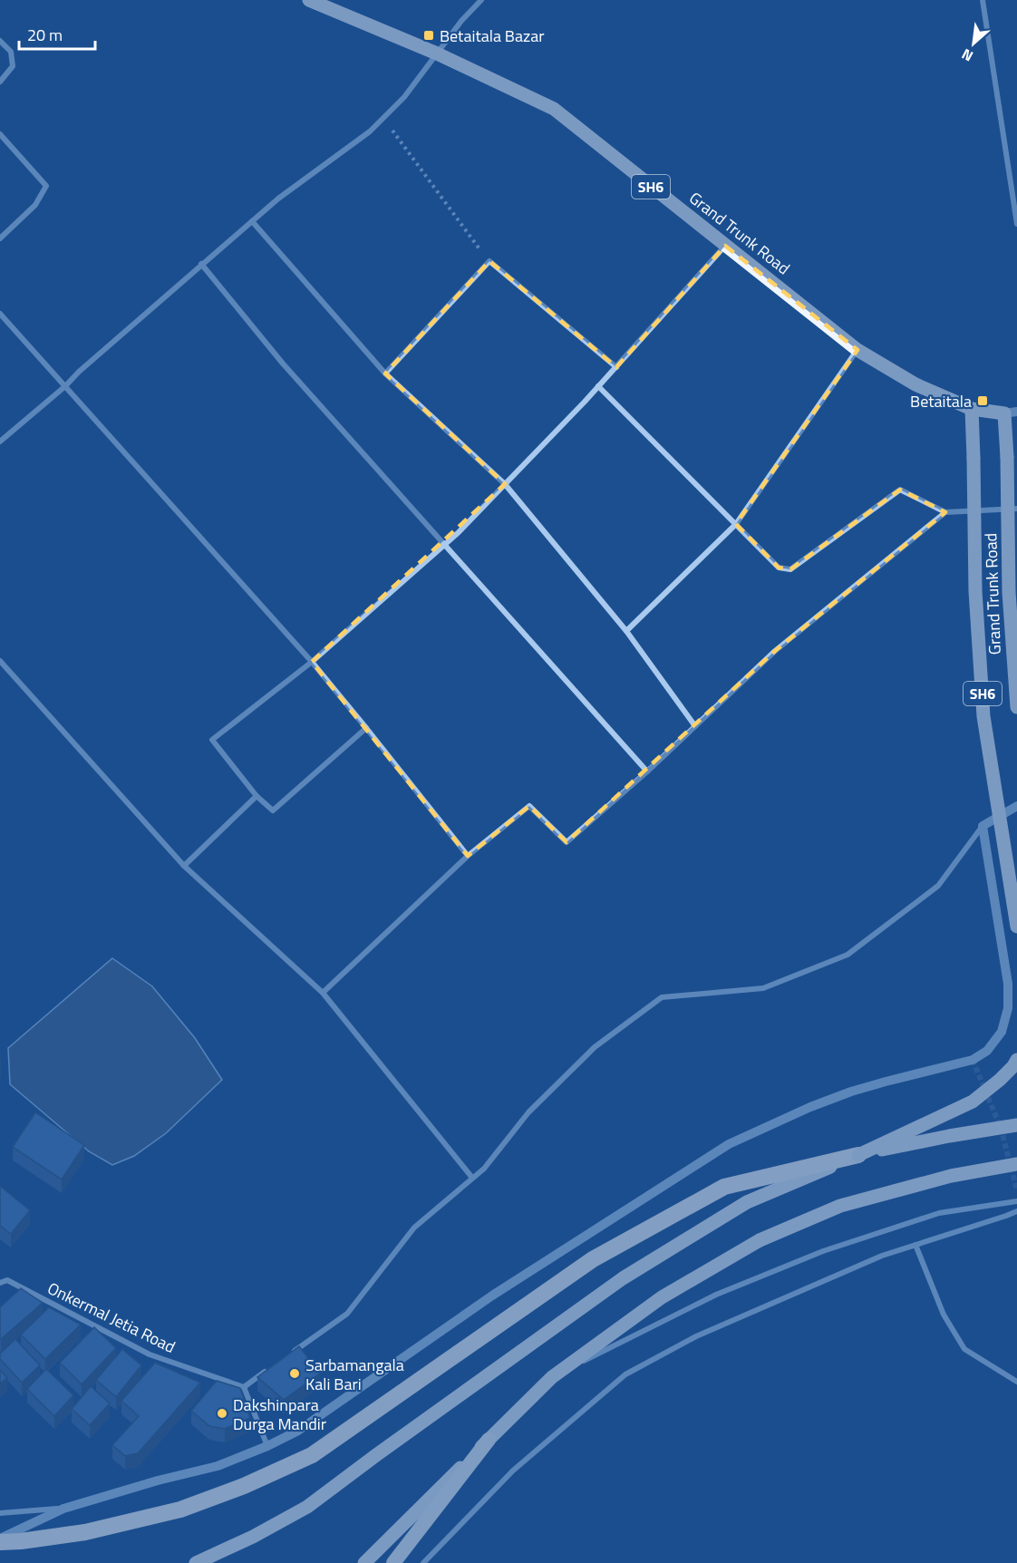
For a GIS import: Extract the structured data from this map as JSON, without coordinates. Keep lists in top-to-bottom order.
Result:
{
  "streets": {
    "main road": ["SH6", "Grand Trunk Road"],
    "street": ["Onkermal Jetia Road"]
  },
  "places": {
    "transit": ["Betaitala Bazar", "Betaitala"],
    "other": ["Sarbamangala Kali Bari", "Dakshinpara Durga Mandir"]
  },
  "scale_bar": "20 m",
  "north": "bottom left"
}
